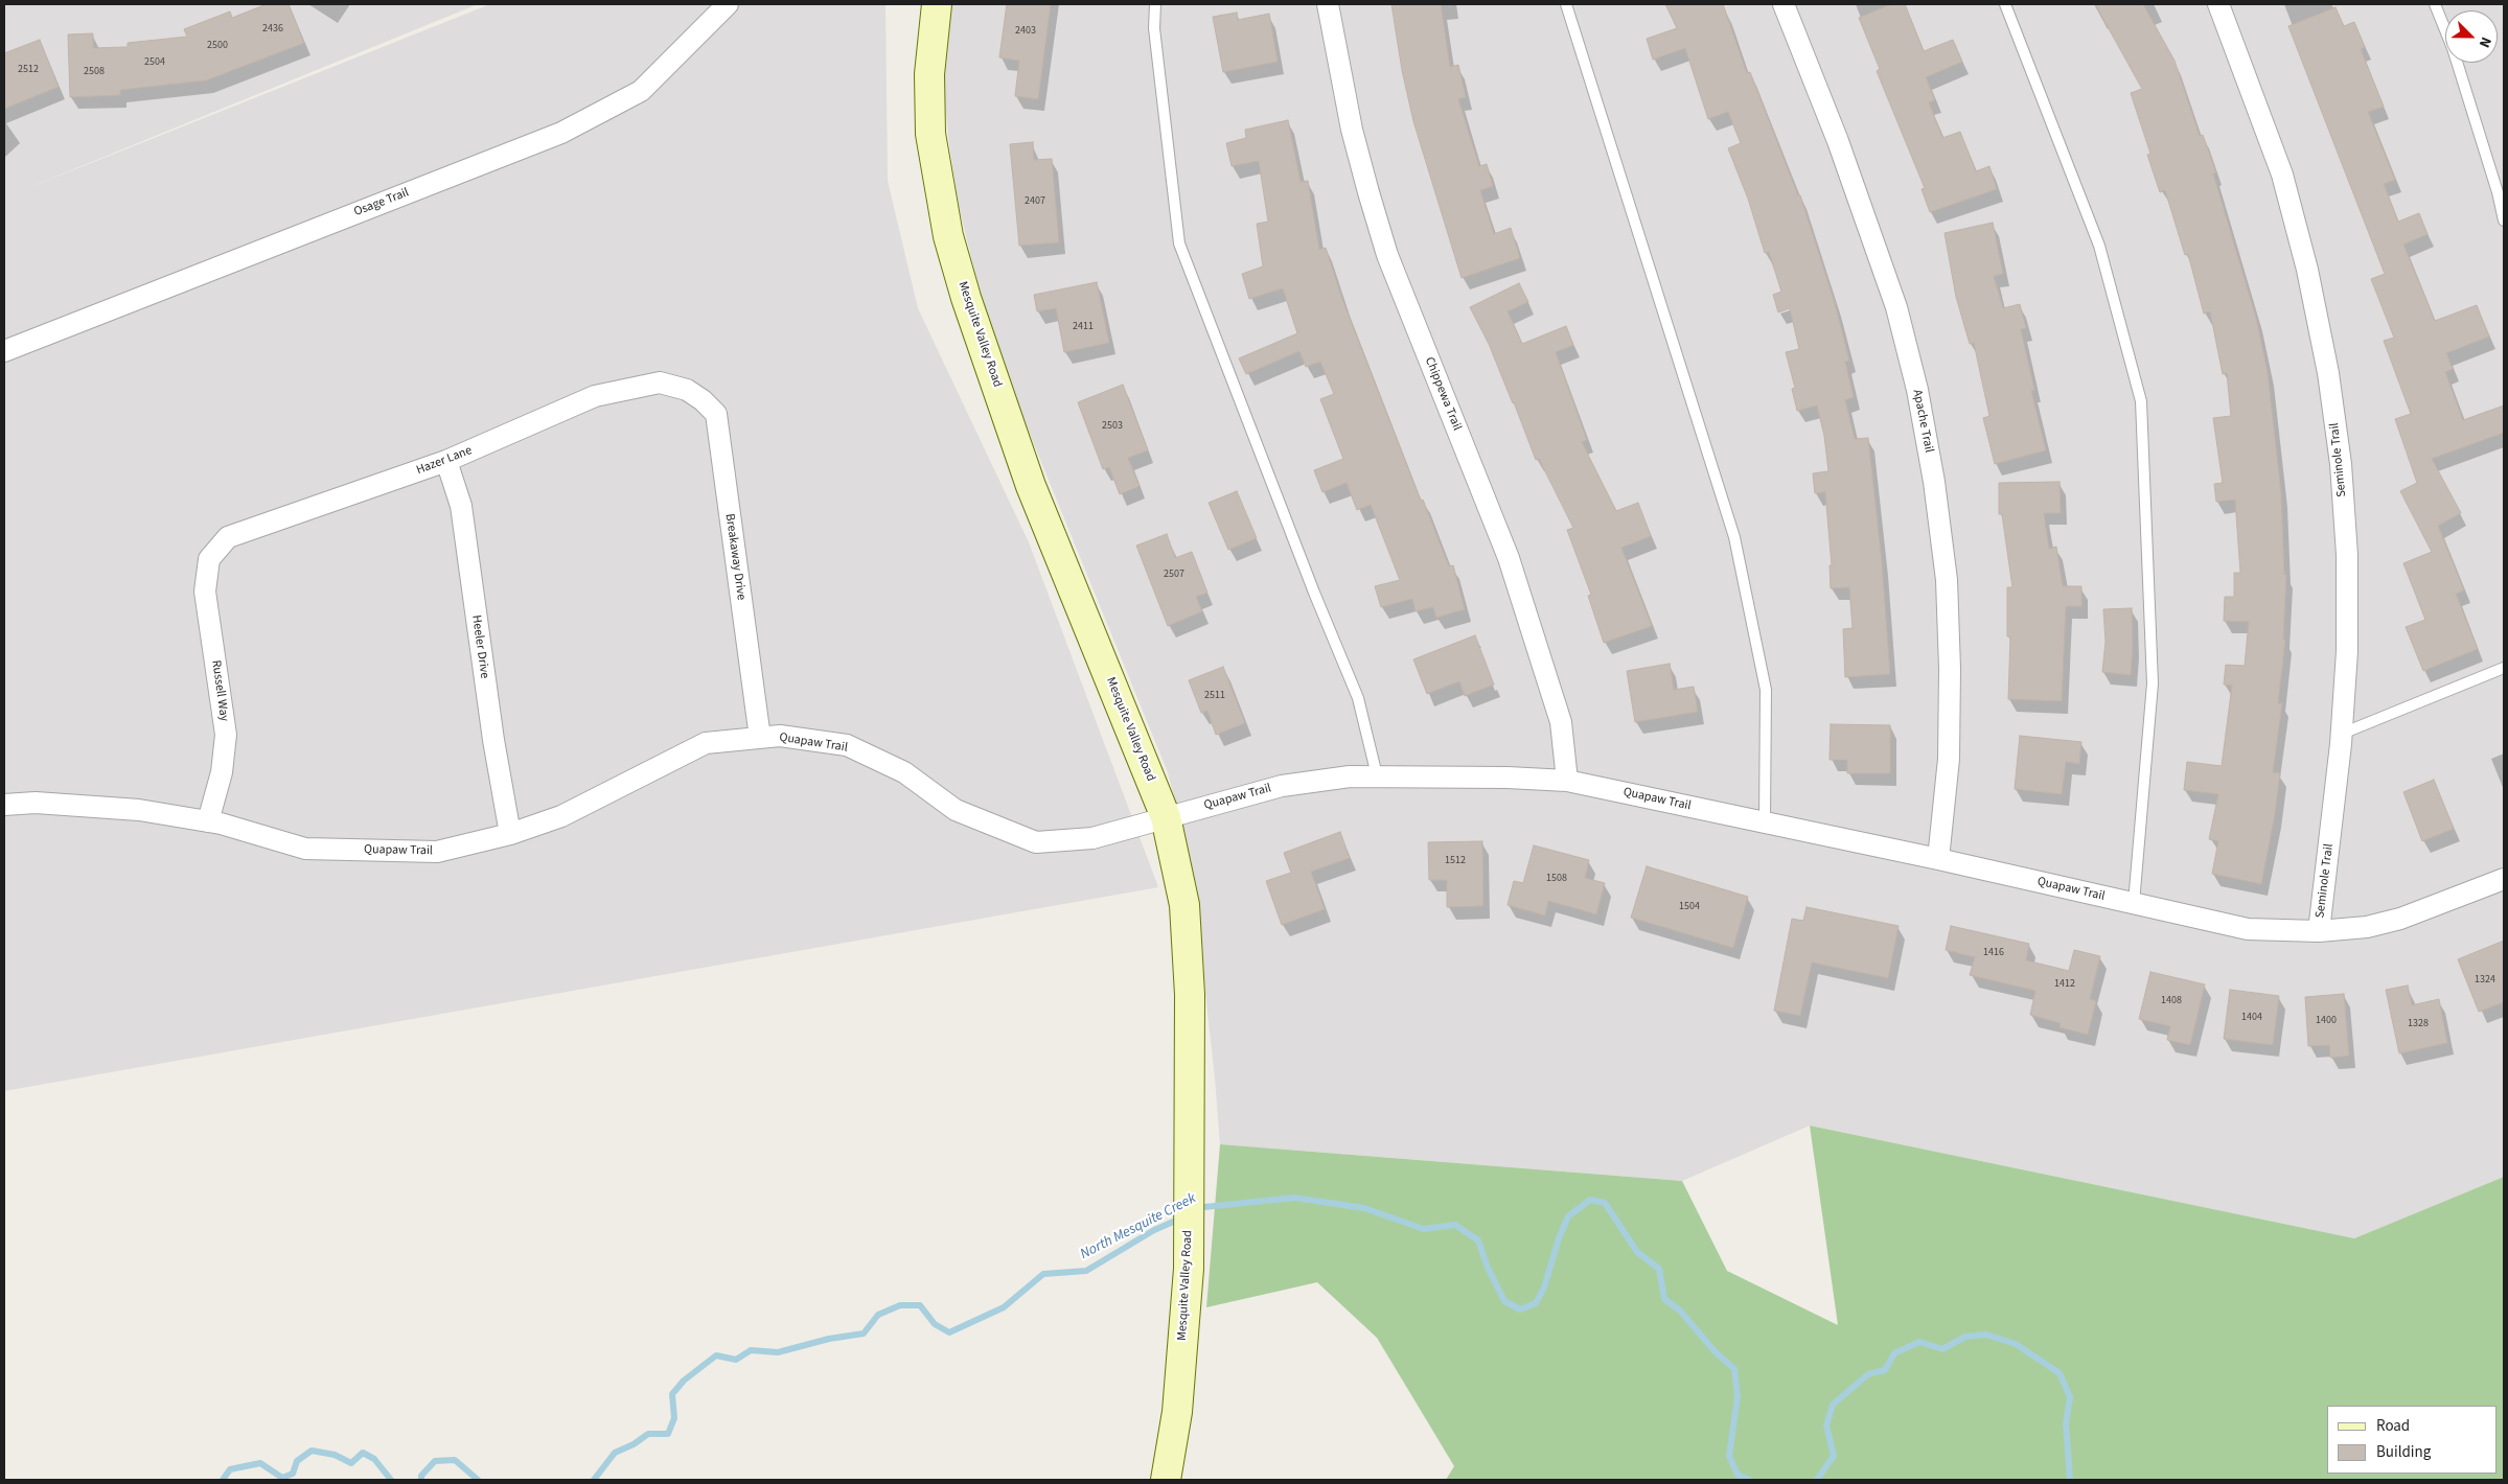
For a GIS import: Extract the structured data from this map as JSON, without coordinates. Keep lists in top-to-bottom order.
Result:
{
  "streets": {
    "street": [
      "Osage Trail",
      "Mesquite Valley Road",
      "Chippewa Trail",
      "Apache Trail",
      "Seminole Trail",
      "Hazer Lane",
      "Breakaway Drive",
      "Heeler Drive",
      "Russell Way",
      "Quapaw Trail"
    ]
  },
  "crossings": [
    ["Mesquite Valley Road", "Quapaw Trail"],
    ["Chippewa Trail", "Quapaw Trail"],
    ["Apache Trail", "Quapaw Trail"],
    ["Seminole Trail", "Quapaw Trail"],
    ["Hazer Lane", "Breakaway Drive"],
    ["Hazer Lane", "Heeler Drive"],
    ["Hazer Lane", "Russell Way"],
    ["Breakaway Drive", "Quapaw Trail"],
    ["Heeler Drive", "Quapaw Trail"],
    ["Russell Way", "Quapaw Trail"]
  ],
  "water": ["North Mesquite Creek"],
  "house_numbers": [
    "2436",
    "2403",
    "2500",
    "2504",
    "2512",
    "2508",
    "2407",
    "2411",
    "2503",
    "2507",
    "2511",
    "1512",
    "1508",
    "1504",
    "1416",
    "1324",
    "1412",
    "1408",
    "1404",
    "1400",
    "1328"
  ],
  "legend": ["Road", "Building"],
  "north": "bottom right"
}
